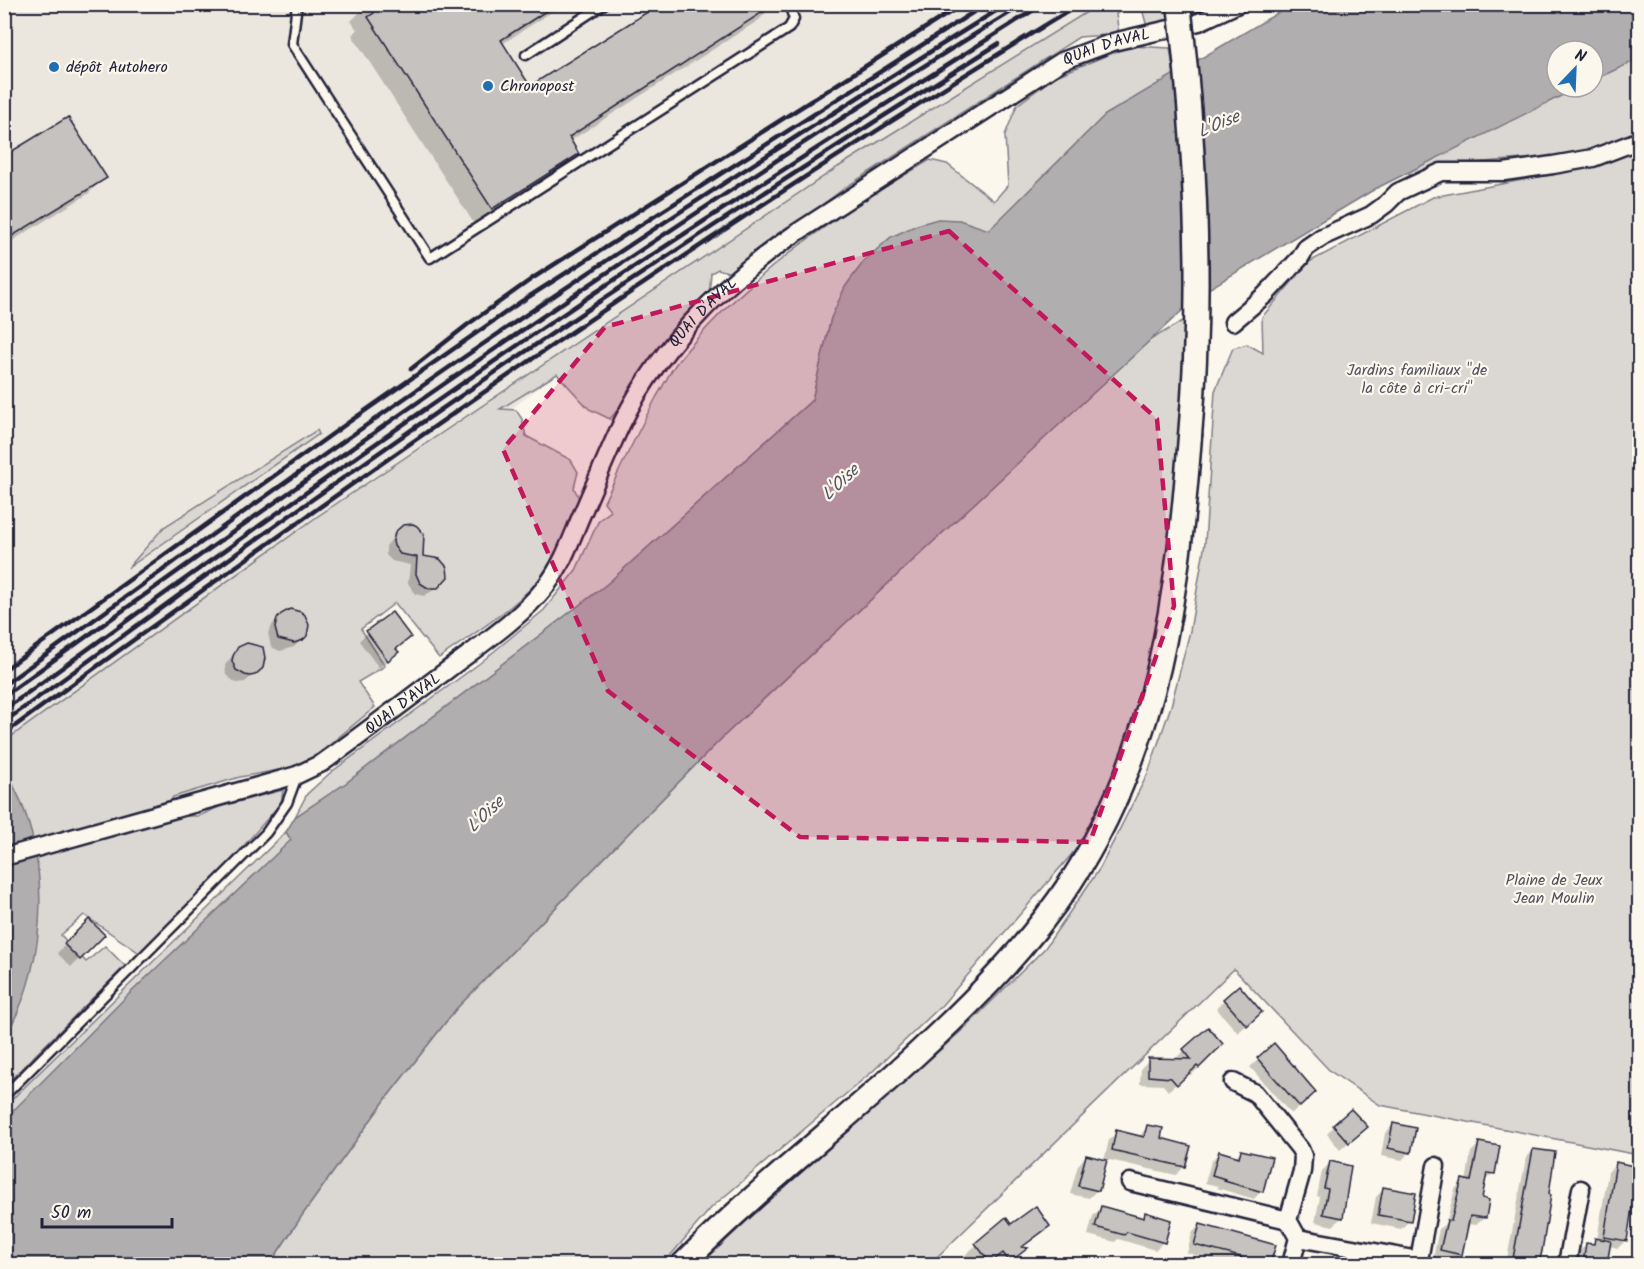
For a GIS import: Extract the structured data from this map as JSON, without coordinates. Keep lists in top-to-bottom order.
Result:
{
  "streets": {
    "street": ["QUAI D'AVAL"]
  },
  "water": ["L'Oise"],
  "parks": ["Jardins familiaux \"de la côte à cri-cri\"", "Plaine de Jeux Jean Moulin"],
  "places": ["dépôt Autohero", "Chronopost"],
  "scale_bar": "50 m",
  "north": "top right"
}
